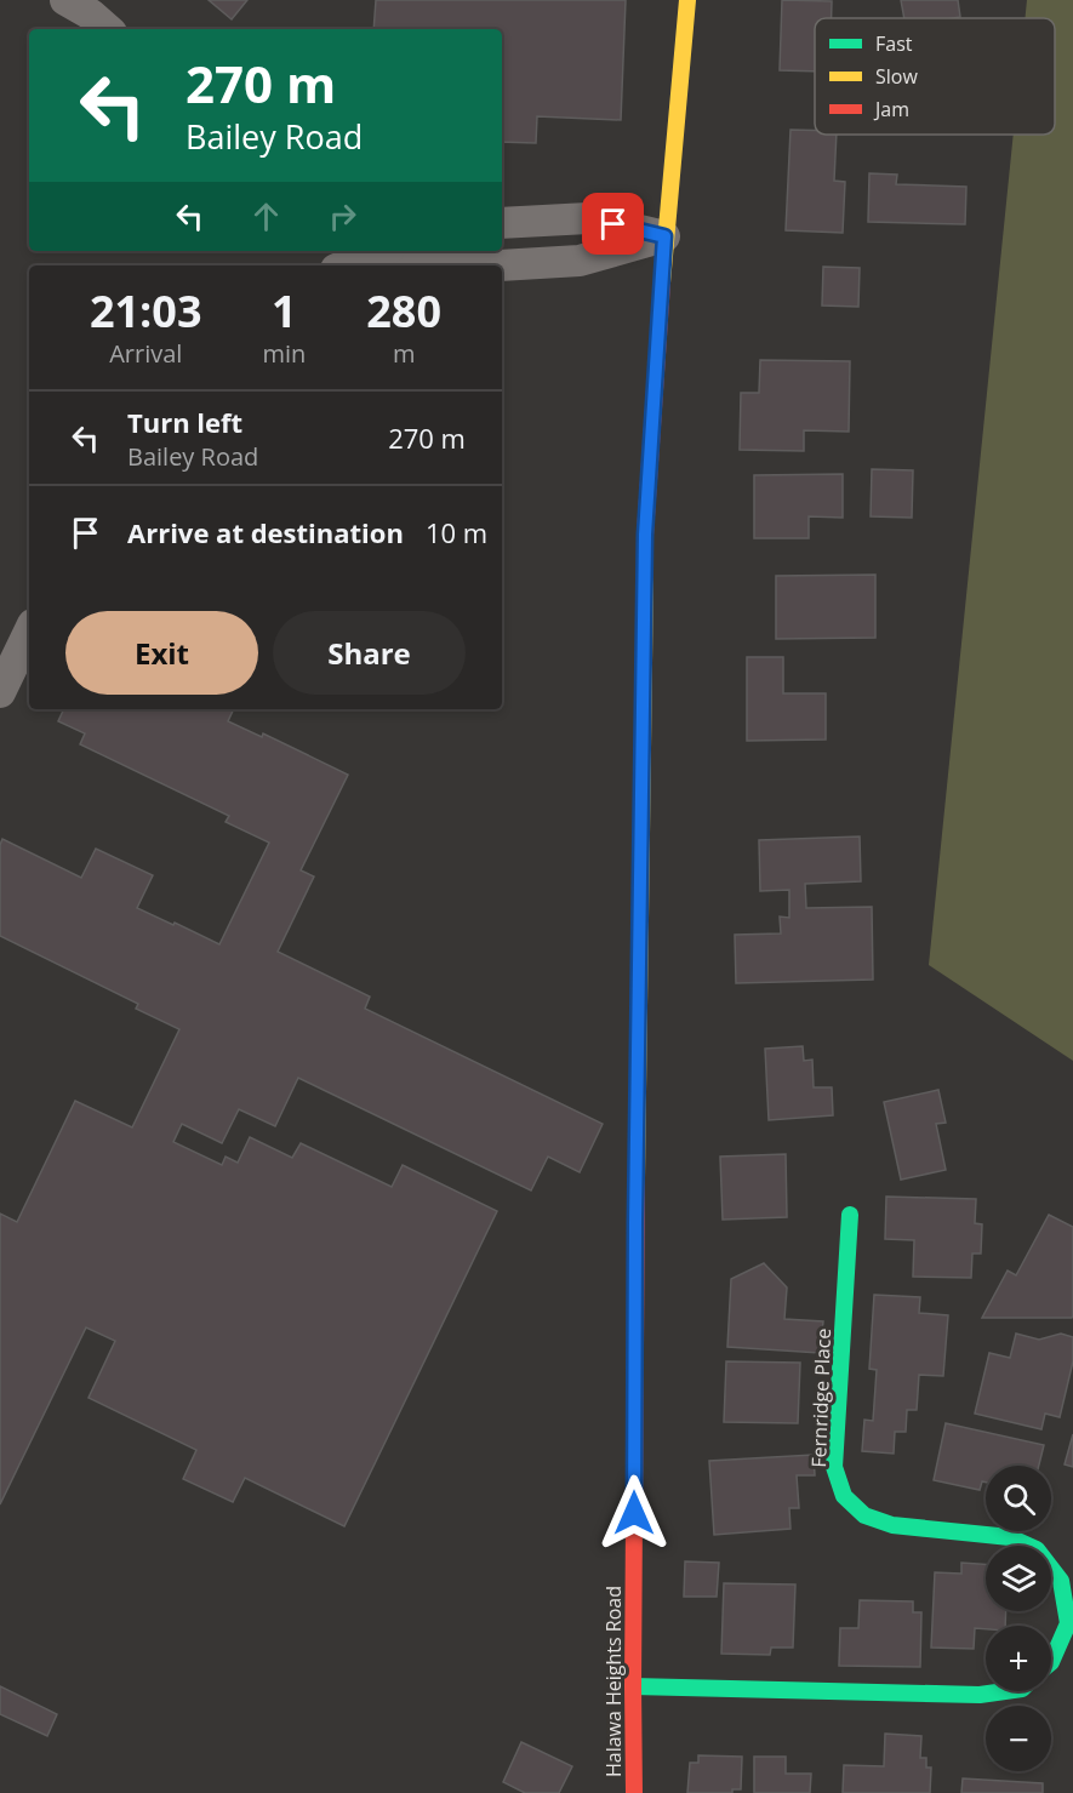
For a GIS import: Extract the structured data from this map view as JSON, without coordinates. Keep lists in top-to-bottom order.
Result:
{
  "streets": {
    "street": ["Fernridge Place", "Halawa Heights Road"]
  },
  "legend": ["Fast", "Slow", "Jam"],
  "page": {
    "turn": ["270 m", "Bailey Road"],
    "eta": [
      "21:03",
      "Arrival",
      "1",
      "min",
      "280",
      "m"
    ],
    "list": [
      {
        "name": "Turn left",
        "note": "Bailey Road",
        "value": "270 m"
      },
      {
        "name": "Arrive at destination",
        "value": "10 m"
      }
    ],
    "buttons": ["Exit", "Share"],
    "map_buttons": ["+", "−"]
  }
}
